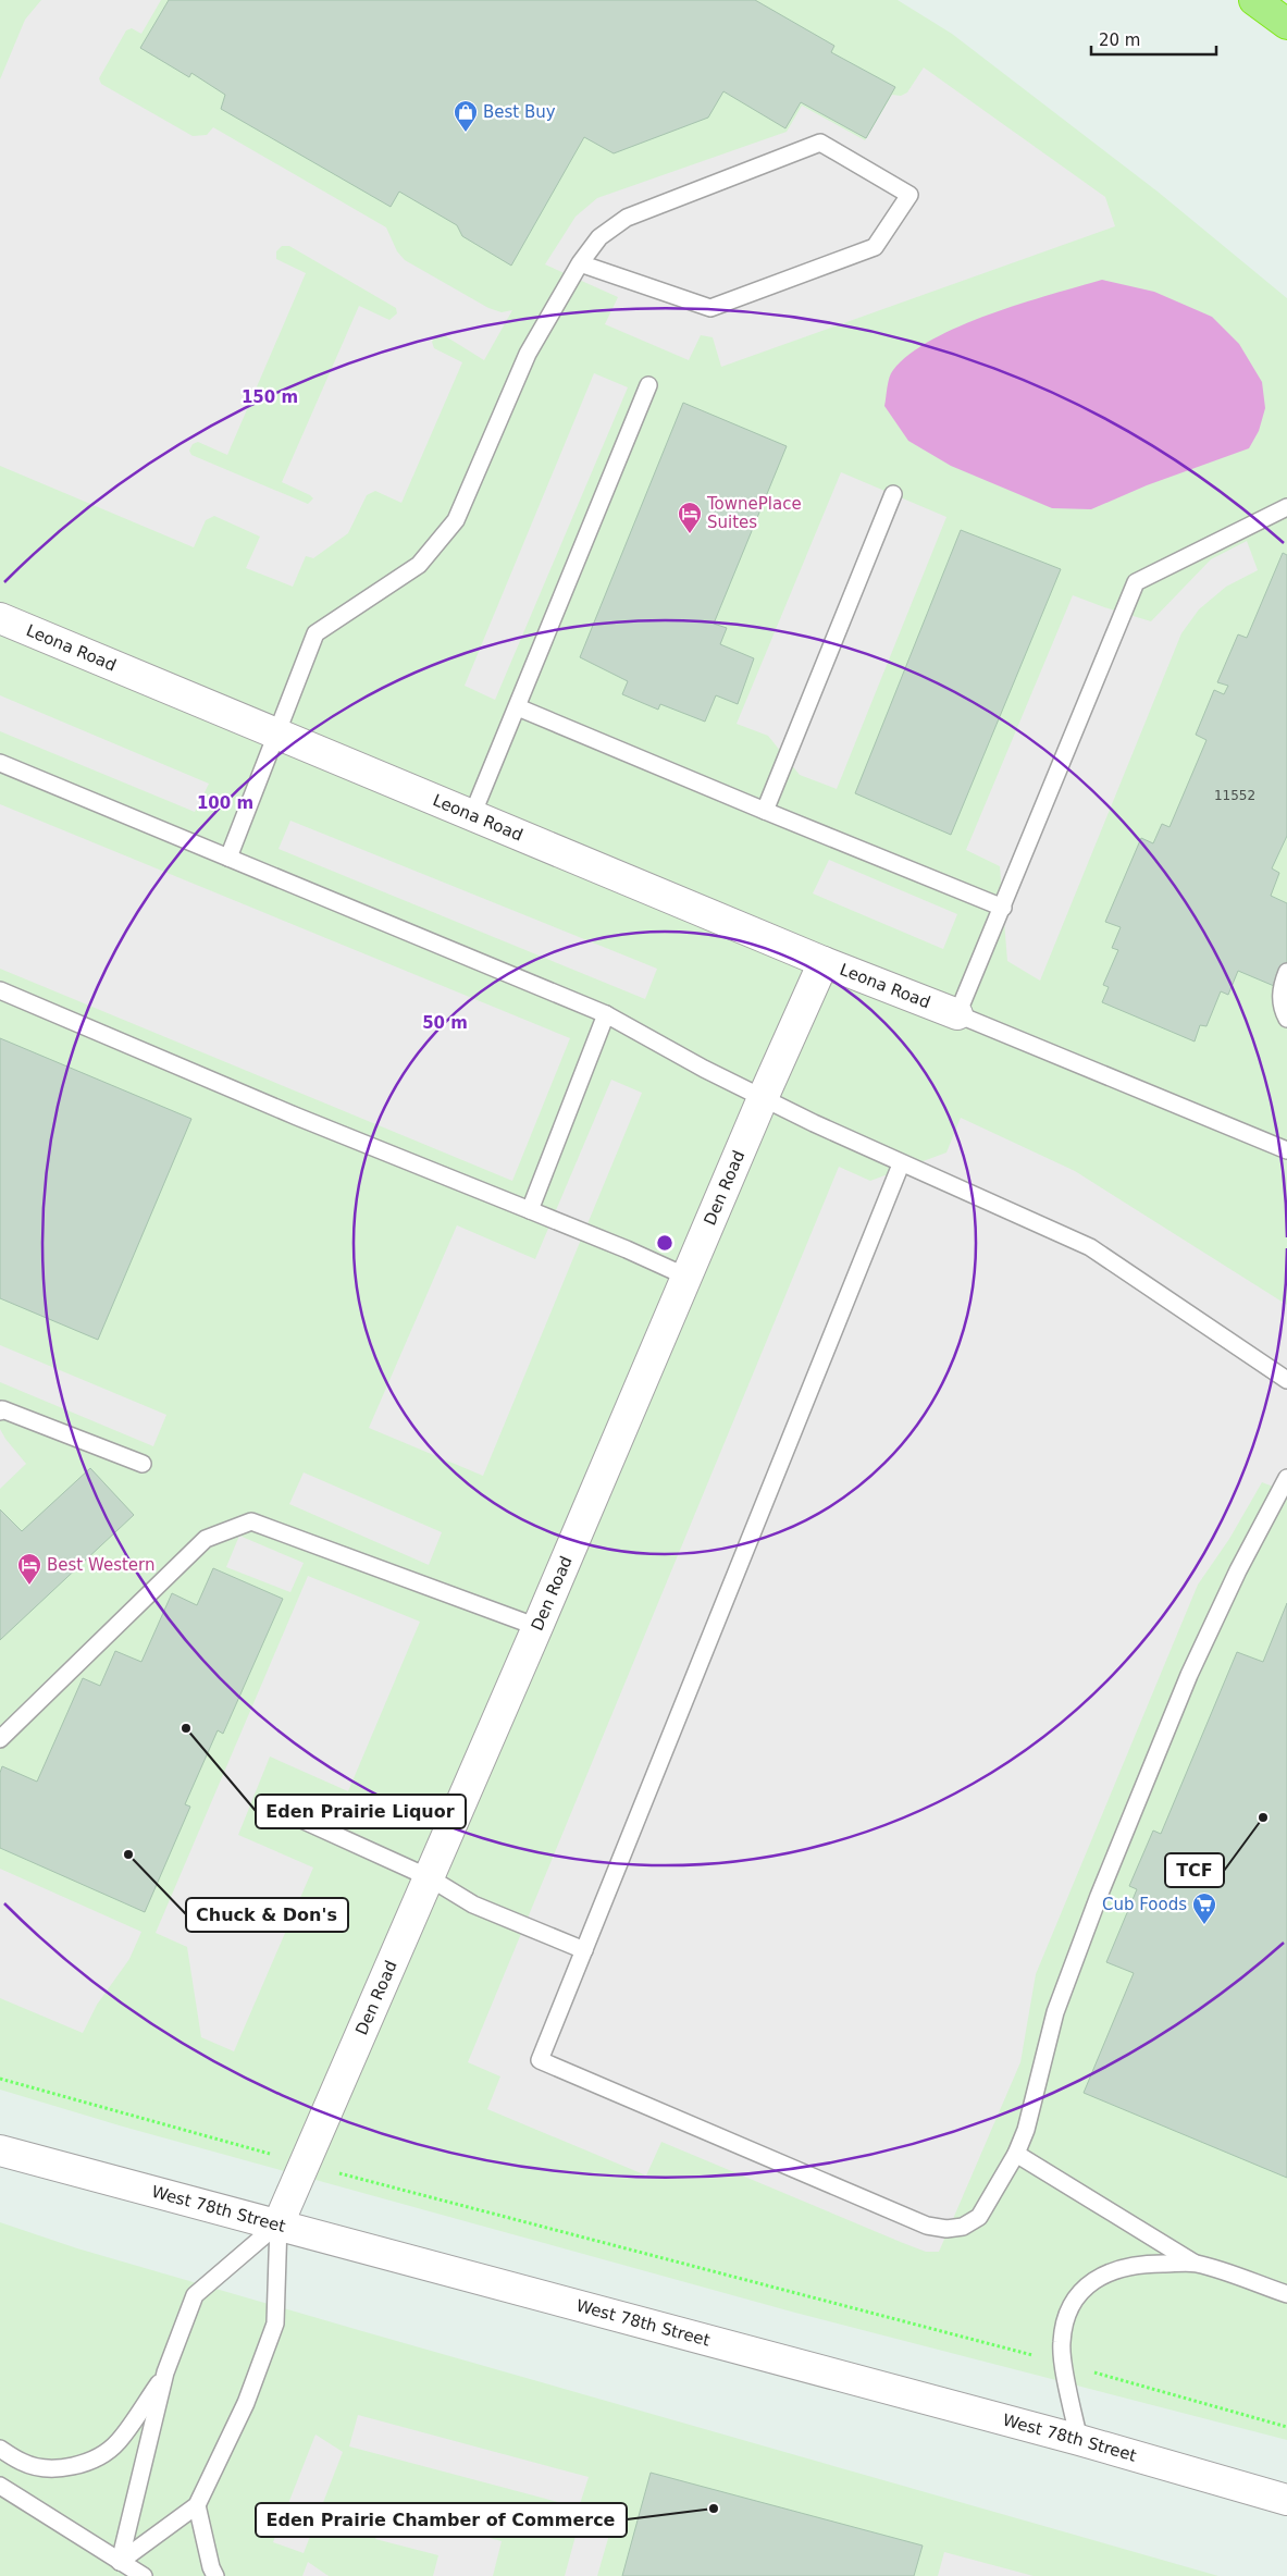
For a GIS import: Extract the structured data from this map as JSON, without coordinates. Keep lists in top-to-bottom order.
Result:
{
  "streets": {
    "street": ["Leona Road", "Den Road", "West 78th Street"]
  },
  "crossings": [
    ["Leona Road", "Den Road"],
    ["Den Road", "West 78th Street"]
  ],
  "places": {
    "shop": ["Best Buy"],
    "hotel": ["TownePlace Suites", "Best Western"],
    "other": [
      "Eden Prairie Liquor",
      "TCF",
      "Chuck & Don's",
      "Eden Prairie Chamber of Commerce"
    ],
    "supermarket": ["Cub Foods"]
  },
  "house_numbers": ["11552"],
  "scale_bar": "20 m",
  "rings": ["150 m", "100 m", "50 m"]
}
